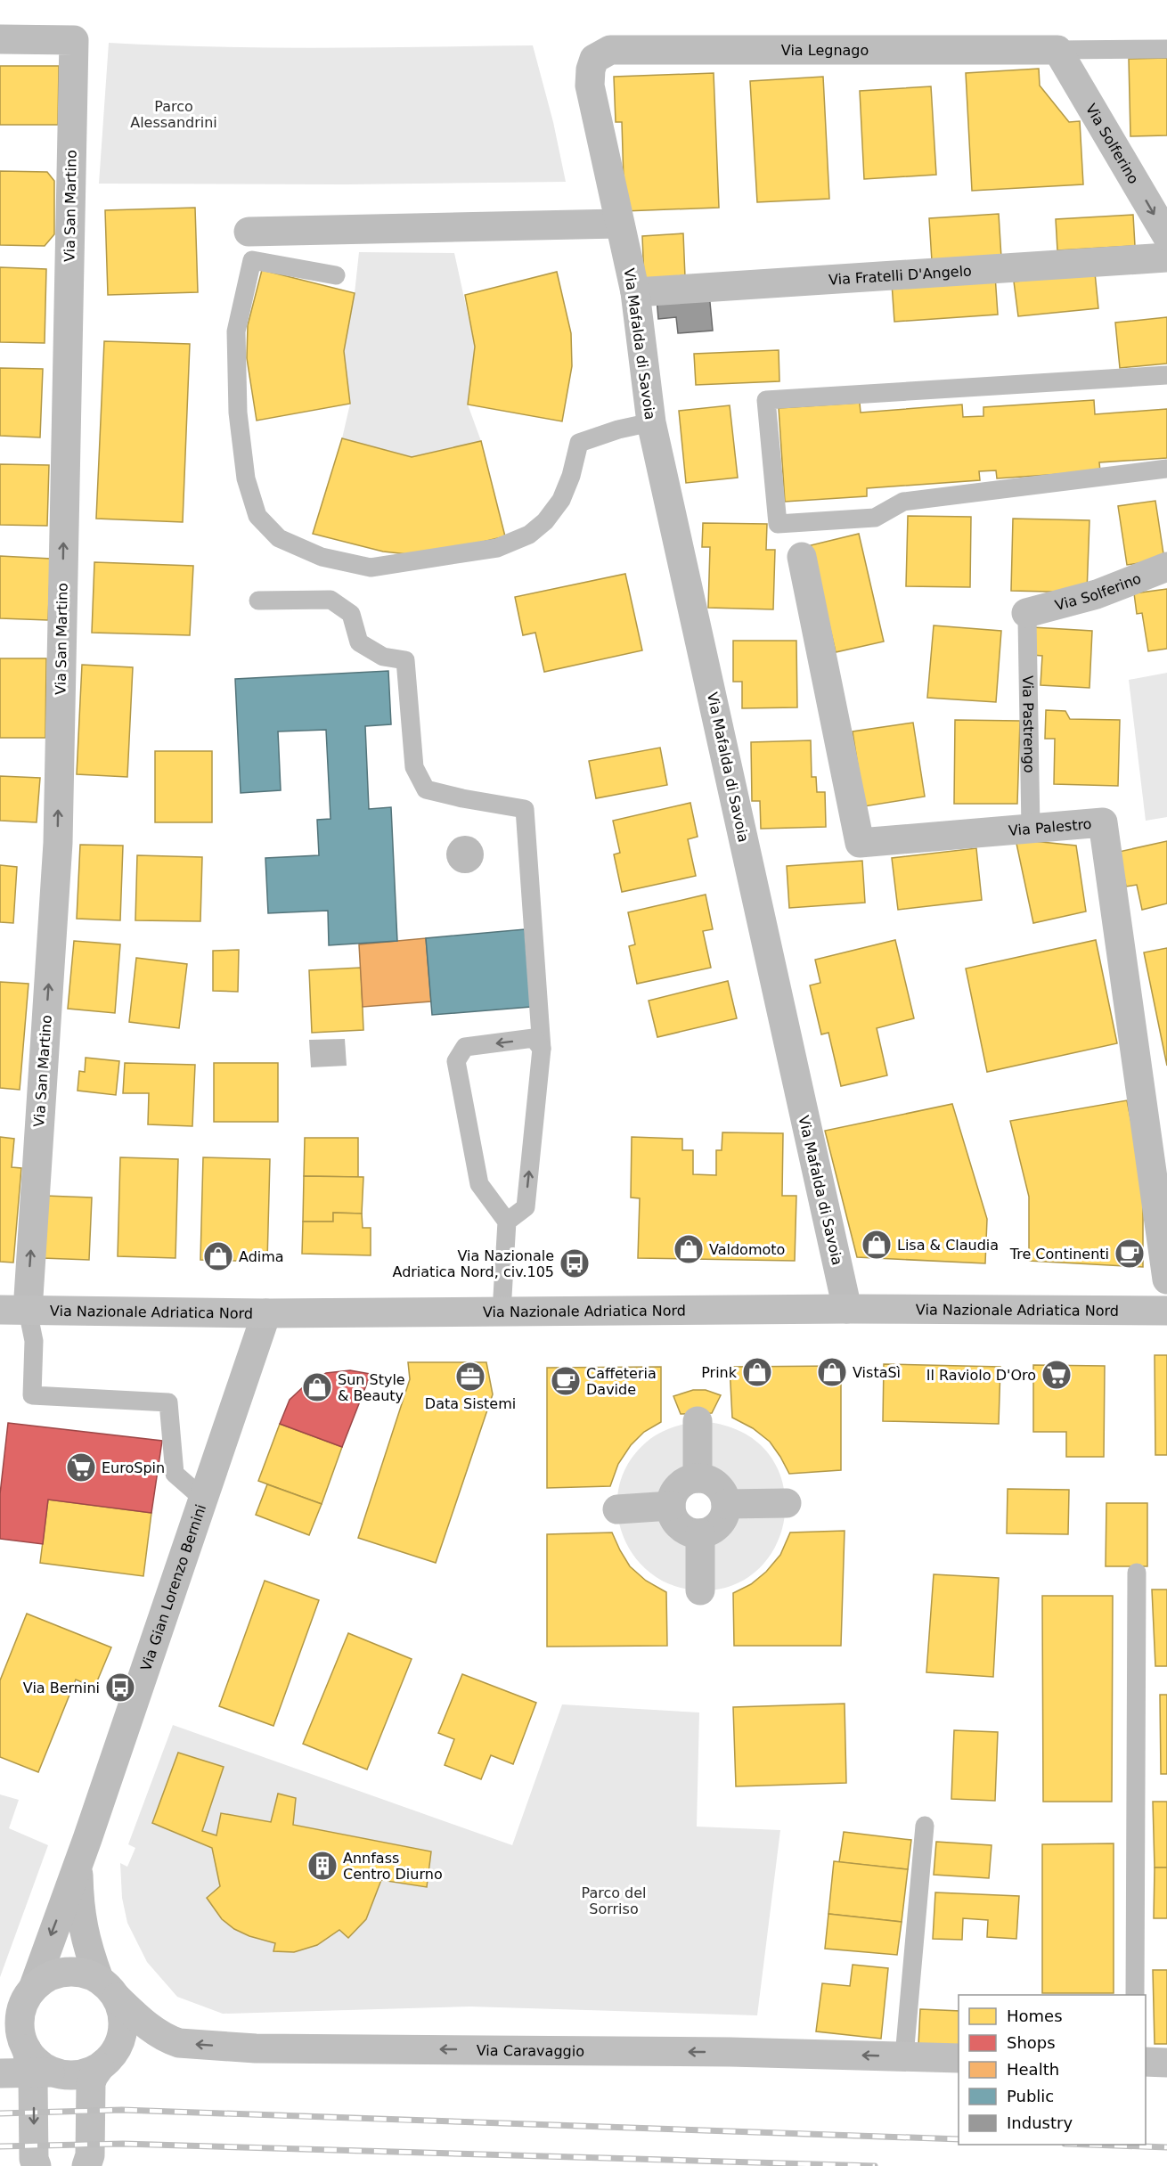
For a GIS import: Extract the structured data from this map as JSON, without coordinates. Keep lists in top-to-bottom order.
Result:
{
  "streets": {
    "street": [
      "Via Legnago",
      "Via Solferino",
      "Via San Martino",
      "Via Fratelli D'Angelo",
      "Via Mafalda di Savoia",
      "Via Palestro",
      "Via Nazionale Adriatica Nord",
      "Via Gian Lorenzo Bernini",
      "Via Caravaggio"
    ],
    "lane": ["Via Pastrengo"]
  },
  "crossings": [
    ["Via Legnago", "Via Solferino"],
    ["Via Legnago", "Via Mafalda di Savoia"],
    ["Via Solferino", "Via Pastrengo"],
    ["Via San Martino", "Via Nazionale Adriatica Nord"],
    ["Via Fratelli D'Angelo", "Via Mafalda di Savoia"],
    ["Via Mafalda di Savoia", "Via Nazionale Adriatica Nord"],
    ["Via Pastrengo", "Via Palestro"],
    ["Via Nazionale Adriatica Nord", "Via Gian Lorenzo Bernini"],
    ["Via Gian Lorenzo Bernini", "Via Caravaggio"]
  ],
  "one_way": ["Via Solferino", "Via San Martino", "Via Caravaggio"],
  "parks": ["Parco Alessandrini", "Parco del Sorriso"],
  "places": {
    "shop": [
      "Lisa & Claudia",
      "Valdomoto",
      "Adima",
      "Prink",
      "VistaSì",
      "Sun Style & Beauty"
    ],
    "cafe": ["Tre Continenti", "Caffeteria Davide"],
    "bus stop": ["Via Nazionale Adriatica Nord, civ.105", "Via Bernini"],
    "supermarket": ["Il Raviolo D'Oro", "EuroSpin"],
    "office": ["Data Sistemi"],
    "building": ["Annfass Centro Diurno"]
  },
  "legend": [
    "Homes",
    "Shops",
    "Health",
    "Public",
    "Industry"
  ]
}
